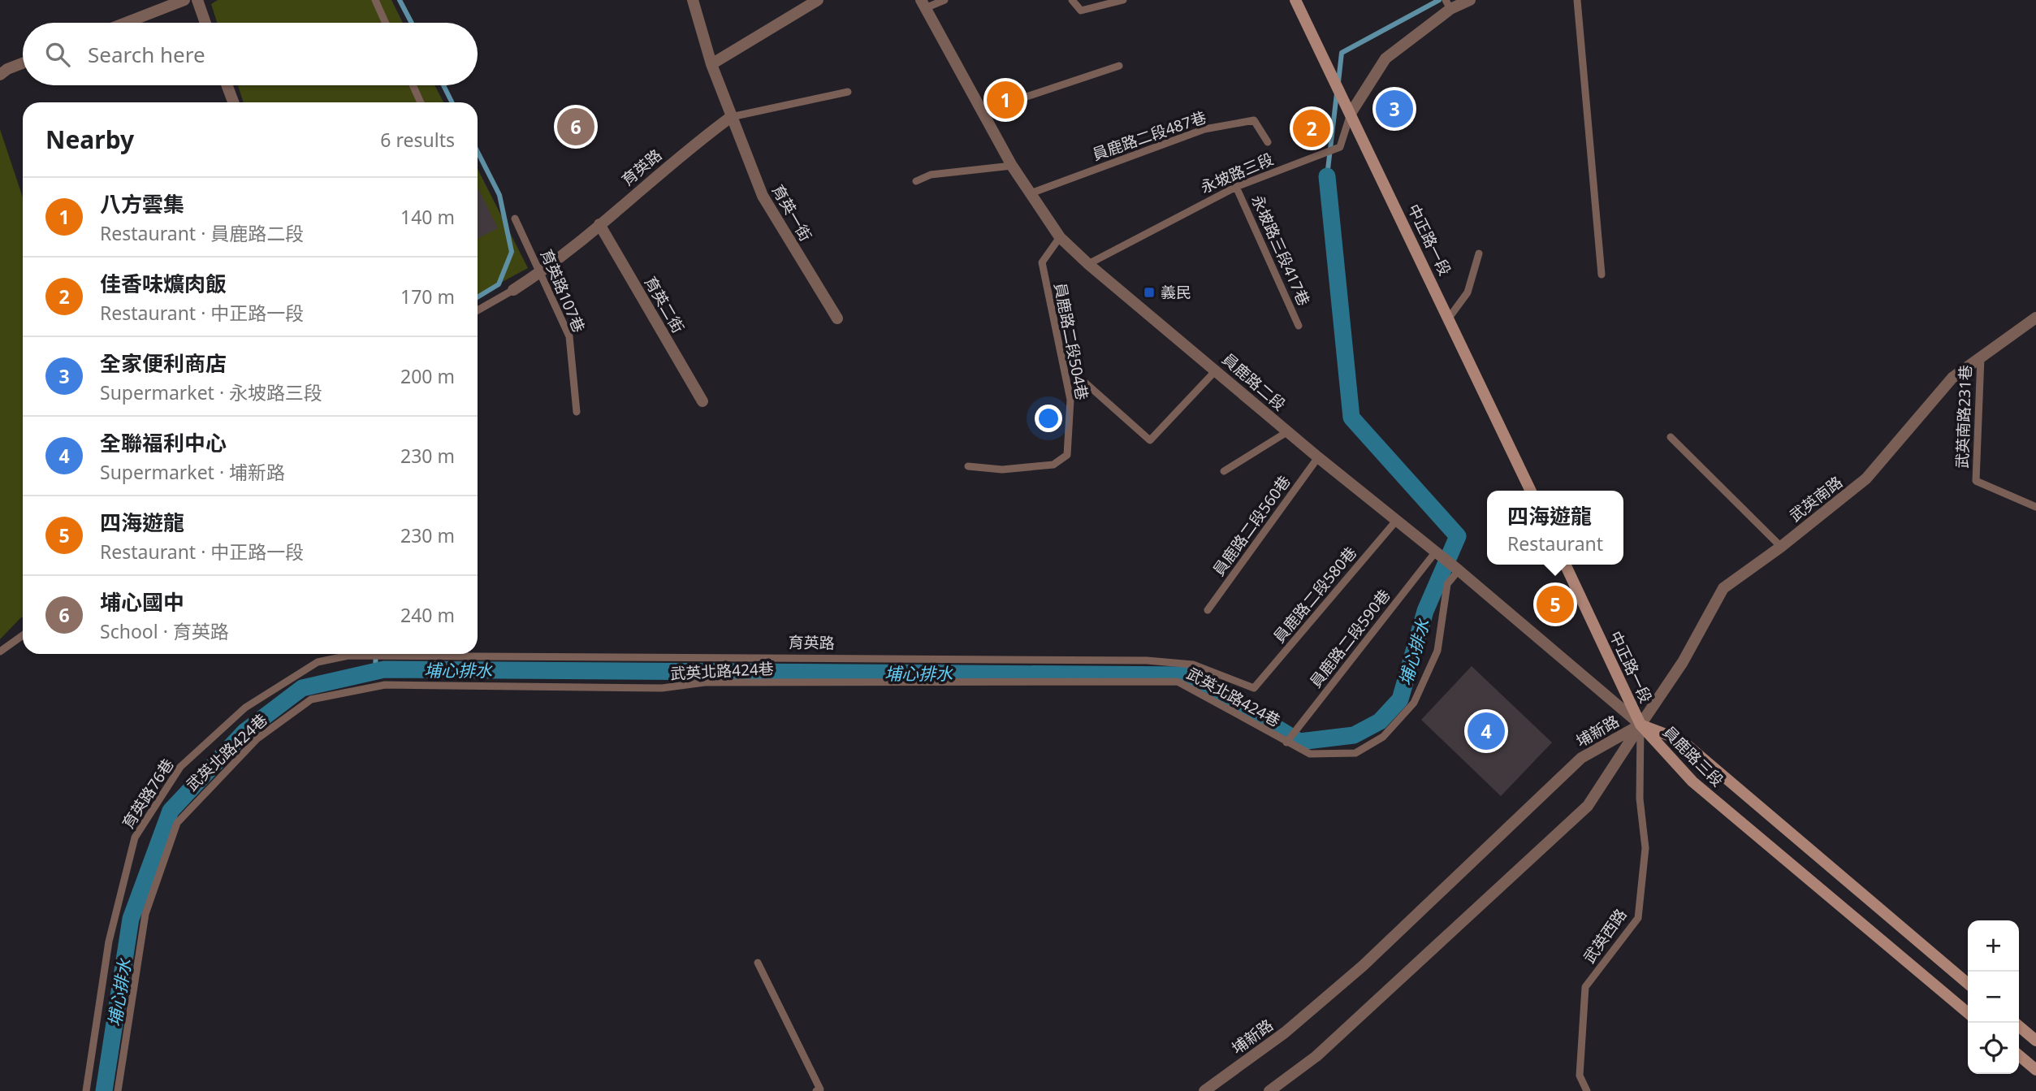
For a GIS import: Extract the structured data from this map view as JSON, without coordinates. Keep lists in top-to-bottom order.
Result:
{
  "streets": {
    "main road": ["中正路一段", "員鹿路三段"],
    "street": [
      "育英路",
      "永坡路三段",
      "育英一街",
      "育英二街",
      "員鹿路二段",
      "武英南路",
      "埔新路"
    ],
    "lane": [
      "員鹿路二段487巷",
      "永坡路三段417巷",
      "育英路107巷",
      "員鹿路二段504巷",
      "武英南路231巷",
      "員鹿路二段560巷",
      "員鹿路二段580巷",
      "員鹿路二段590巷",
      "武英北路424巷",
      "育英路76巷",
      "武英西路"
    ]
  },
  "crossings": [
    ["員鹿路二段487巷", "員鹿路二段"],
    ["育英路", "育英一街"],
    ["育英路", "育英路107巷"],
    ["育英路", "育英二街"],
    ["育英路", "員鹿路二段580巷"],
    ["永坡路三段", "中正路一段"],
    ["永坡路三段", "永坡路三段417巷"],
    ["永坡路三段", "員鹿路二段"],
    ["中正路一段", "員鹿路二段"],
    ["中正路一段", "武英南路"],
    ["中正路一段", "埔新路"],
    ["中正路一段", "員鹿路三段"],
    ["中正路一段", "武英西路"],
    ["員鹿路二段504巷", "員鹿路二段"],
    ["員鹿路二段", "武英南路"],
    ["員鹿路二段", "員鹿路二段560巷"],
    ["員鹿路二段", "員鹿路二段580巷"],
    ["員鹿路二段", "員鹿路二段590巷"],
    ["員鹿路二段", "武英北路424巷"],
    ["員鹿路二段", "埔新路"],
    ["員鹿路二段", "員鹿路三段"],
    ["員鹿路二段", "武英西路"],
    ["武英南路231巷", "武英南路"],
    ["武英南路", "埔新路"],
    ["武英南路", "員鹿路三段"],
    ["武英南路", "武英西路"],
    ["員鹿路二段590巷", "武英北路424巷"],
    ["埔新路", "員鹿路三段"],
    ["埔新路", "武英西路"],
    ["員鹿路三段", "武英西路"]
  ],
  "water": ["埔心排水"],
  "places": {
    "transit": ["義民"]
  },
  "page": {
    "search": "Search here",
    "pins": [
      "1",
      "3",
      "6",
      "2",
      "5",
      "4"
    ],
    "heading": ["Nearby", "6 results"],
    "list": [
      {
        "mark": "1",
        "name": "八方雲集",
        "note": "Restaurant · 員鹿路二段",
        "value": "140 m"
      },
      {
        "mark": "2",
        "name": "佳香味爌肉飯",
        "note": "Restaurant · 中正路一段",
        "value": "170 m"
      },
      {
        "mark": "3",
        "name": "全家便利商店",
        "note": "Supermarket · 永坡路三段",
        "value": "200 m"
      },
      {
        "mark": "4",
        "name": "全聯福利中心",
        "note": "Supermarket · 埔新路",
        "value": "230 m"
      },
      {
        "mark": "5",
        "name": "四海遊龍",
        "note": "Restaurant · 中正路一段",
        "value": "230 m"
      },
      {
        "mark": "6",
        "name": "埔心國中",
        "note": "School · 育英路",
        "value": "240 m"
      }
    ],
    "popup": ["四海遊龍", "Restaurant"],
    "map_buttons": ["+", "−"]
  }
}
